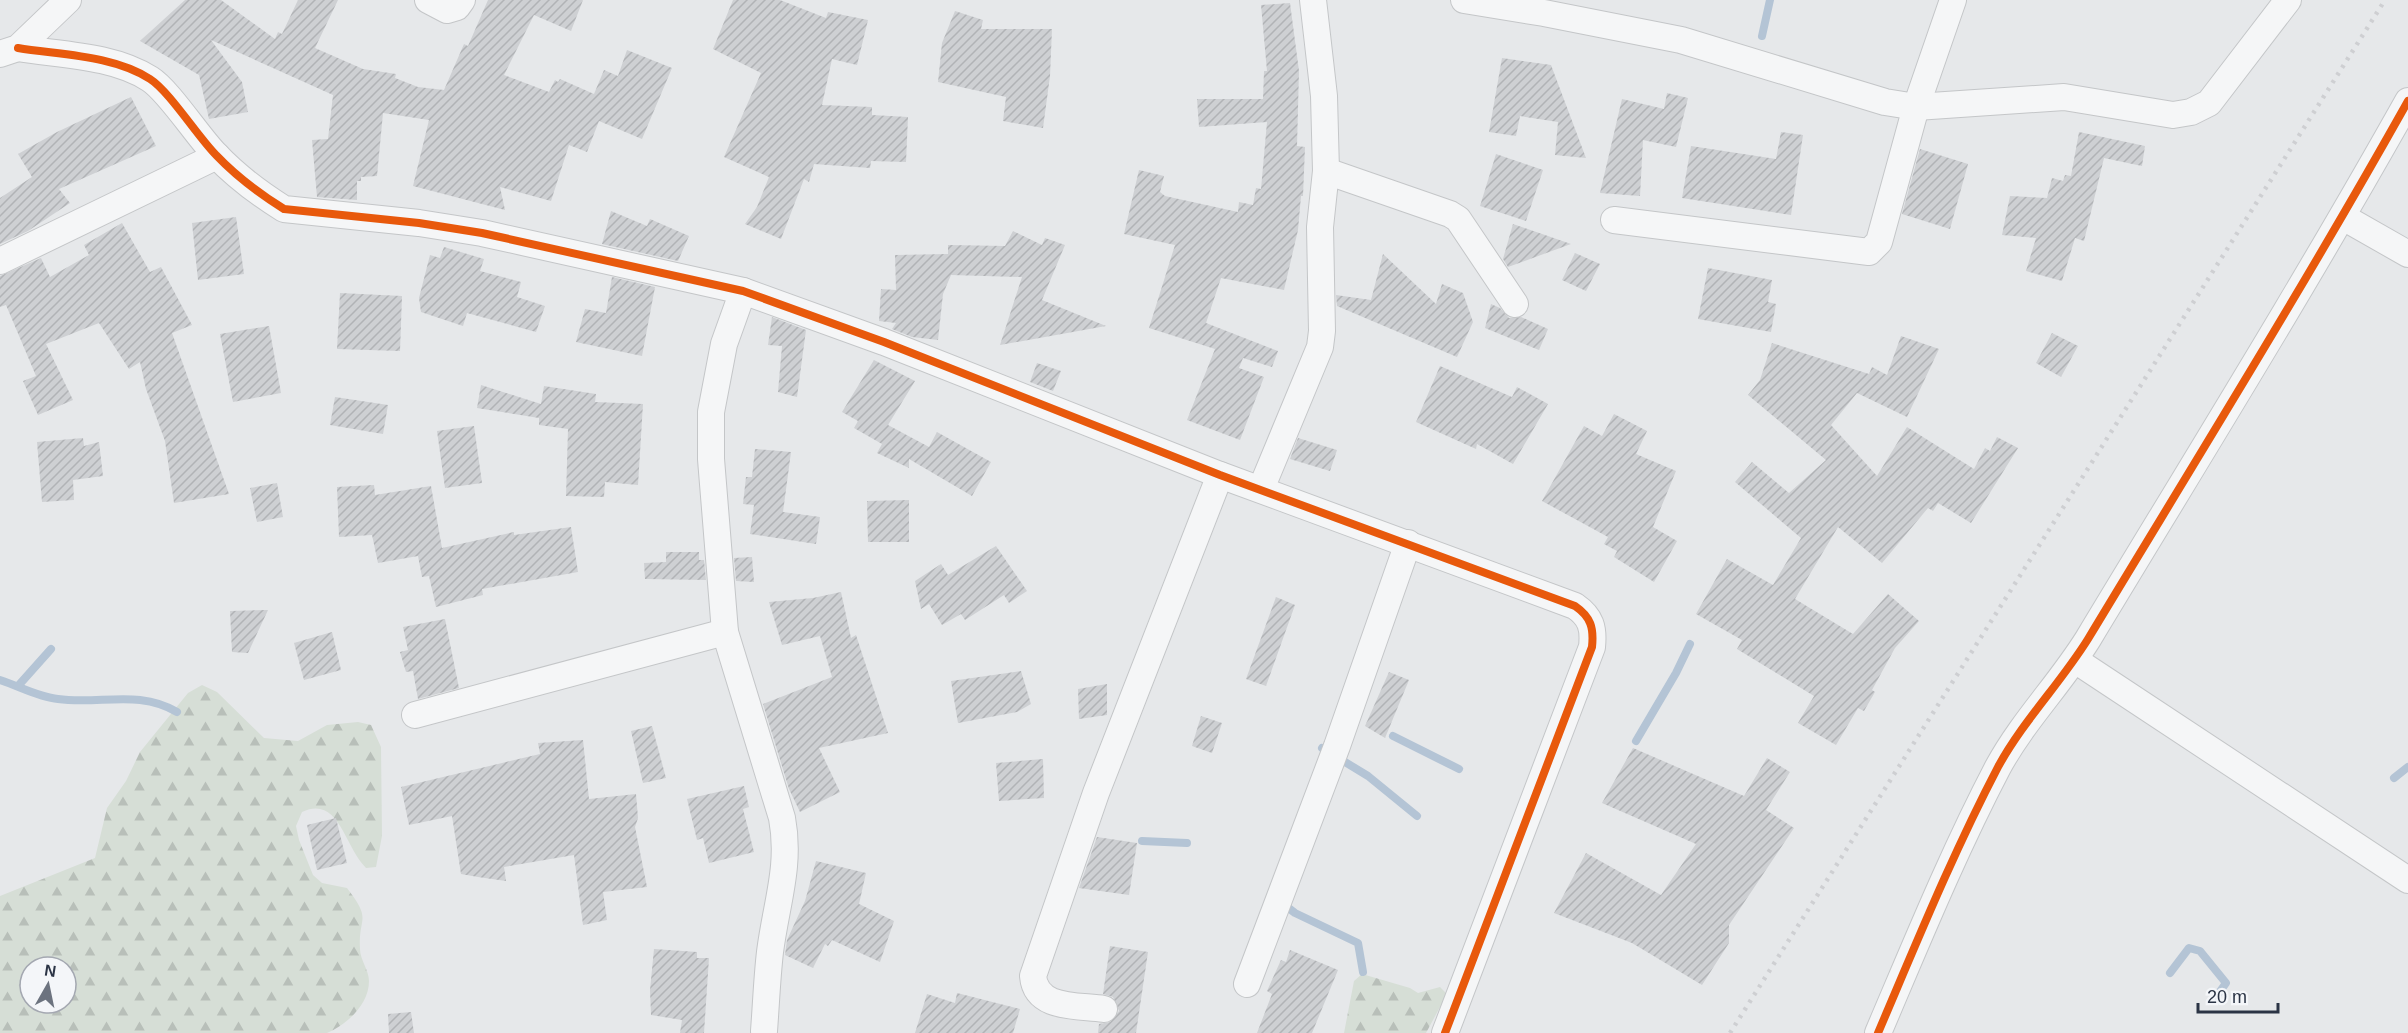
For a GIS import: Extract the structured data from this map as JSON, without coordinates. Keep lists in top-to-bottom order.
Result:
{
  "scale_bar": "20 m",
  "north": "top"
}
